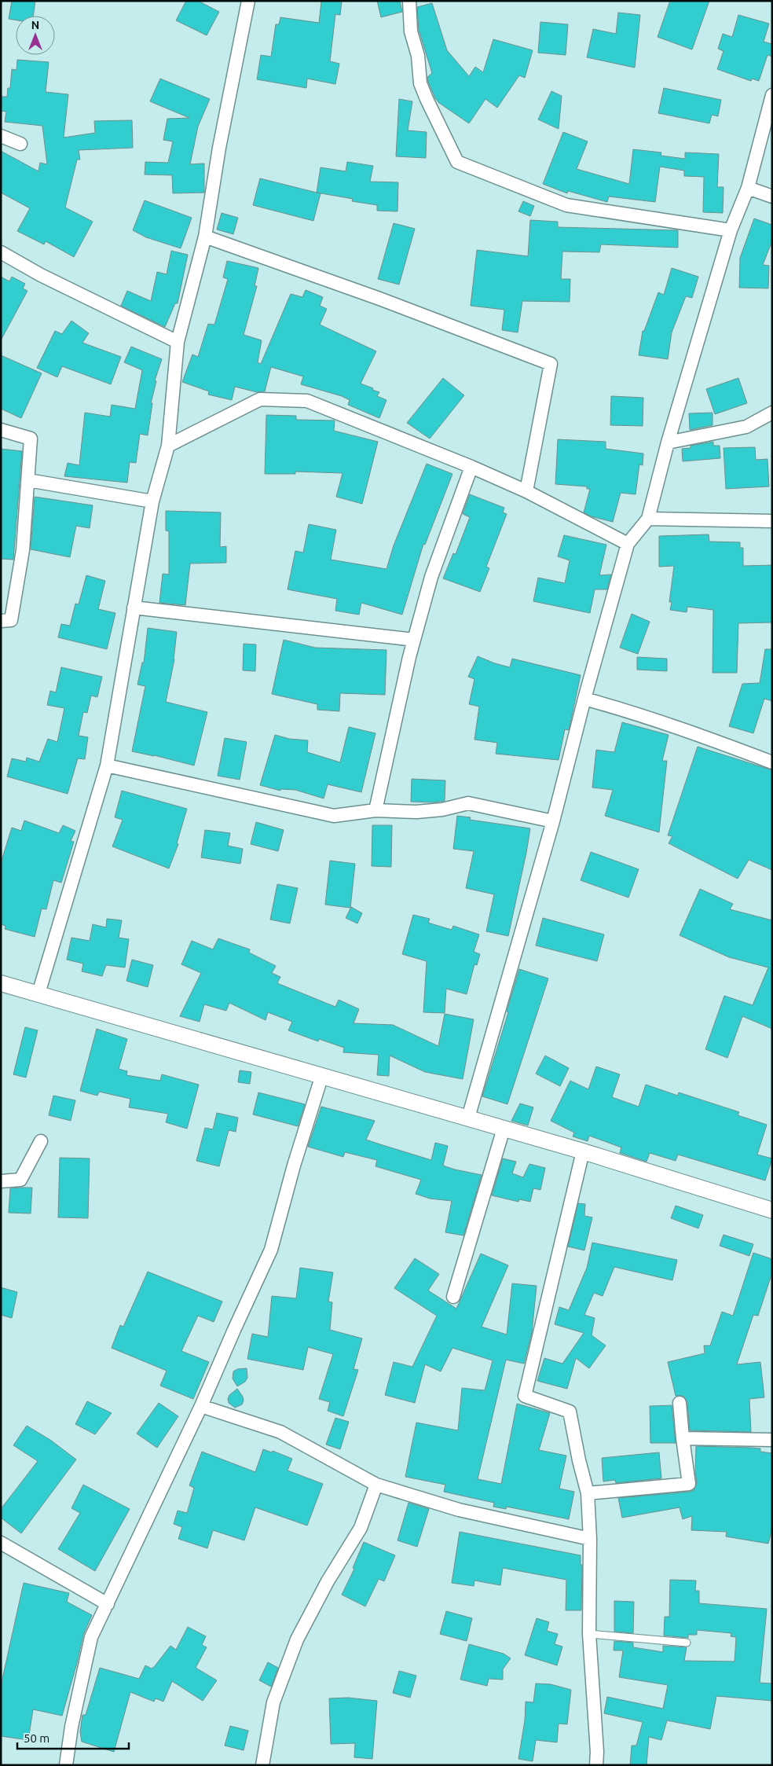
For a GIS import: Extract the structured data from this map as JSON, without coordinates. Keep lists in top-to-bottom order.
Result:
{
  "scale_bar": "50 m",
  "north": "top"
}
